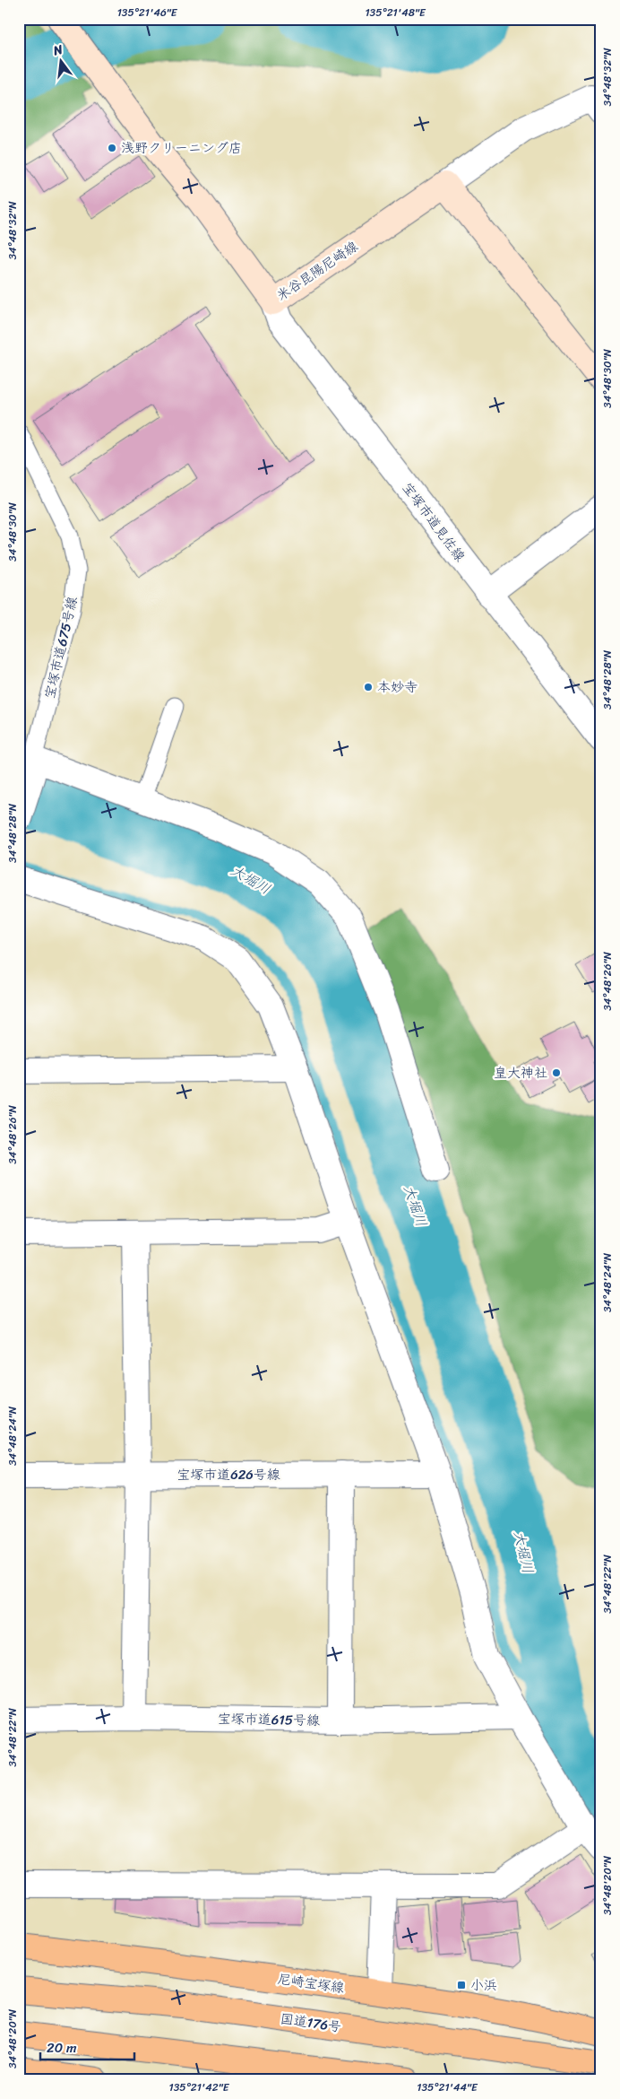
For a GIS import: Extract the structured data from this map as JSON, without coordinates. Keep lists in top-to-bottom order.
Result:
{
  "streets": {
    "main road": ["米谷昆陽尼崎線", "尼崎宝塚線", "国道176号"],
    "street": [
      "宝塚市道見佐線",
      "宝塚市道675号線",
      "宝塚市道626号線",
      "宝塚市道615号線"
    ]
  },
  "crossings": [
    ["米谷昆陽尼崎線", "宝塚市道見佐線"]
  ],
  "water": ["大堀川"],
  "places": {
    "other": ["浅野クリーニング店", "本妙寺", "皇大神社"],
    "transit": ["小浜"]
  },
  "scale_bar": "20 m",
  "north": "top",
  "coordinates": [
    "135°21'46\"E",
    "135°21'48\"E",
    "34°48'32\"N",
    "34°48'30\"N",
    "34°48'28\"N",
    "34°48'26\"N",
    "34°48'24\"N",
    "34°48'22\"N",
    "34°48'20\"N",
    "135°21'42\"E",
    "135°21'44\"E"
  ]
}
